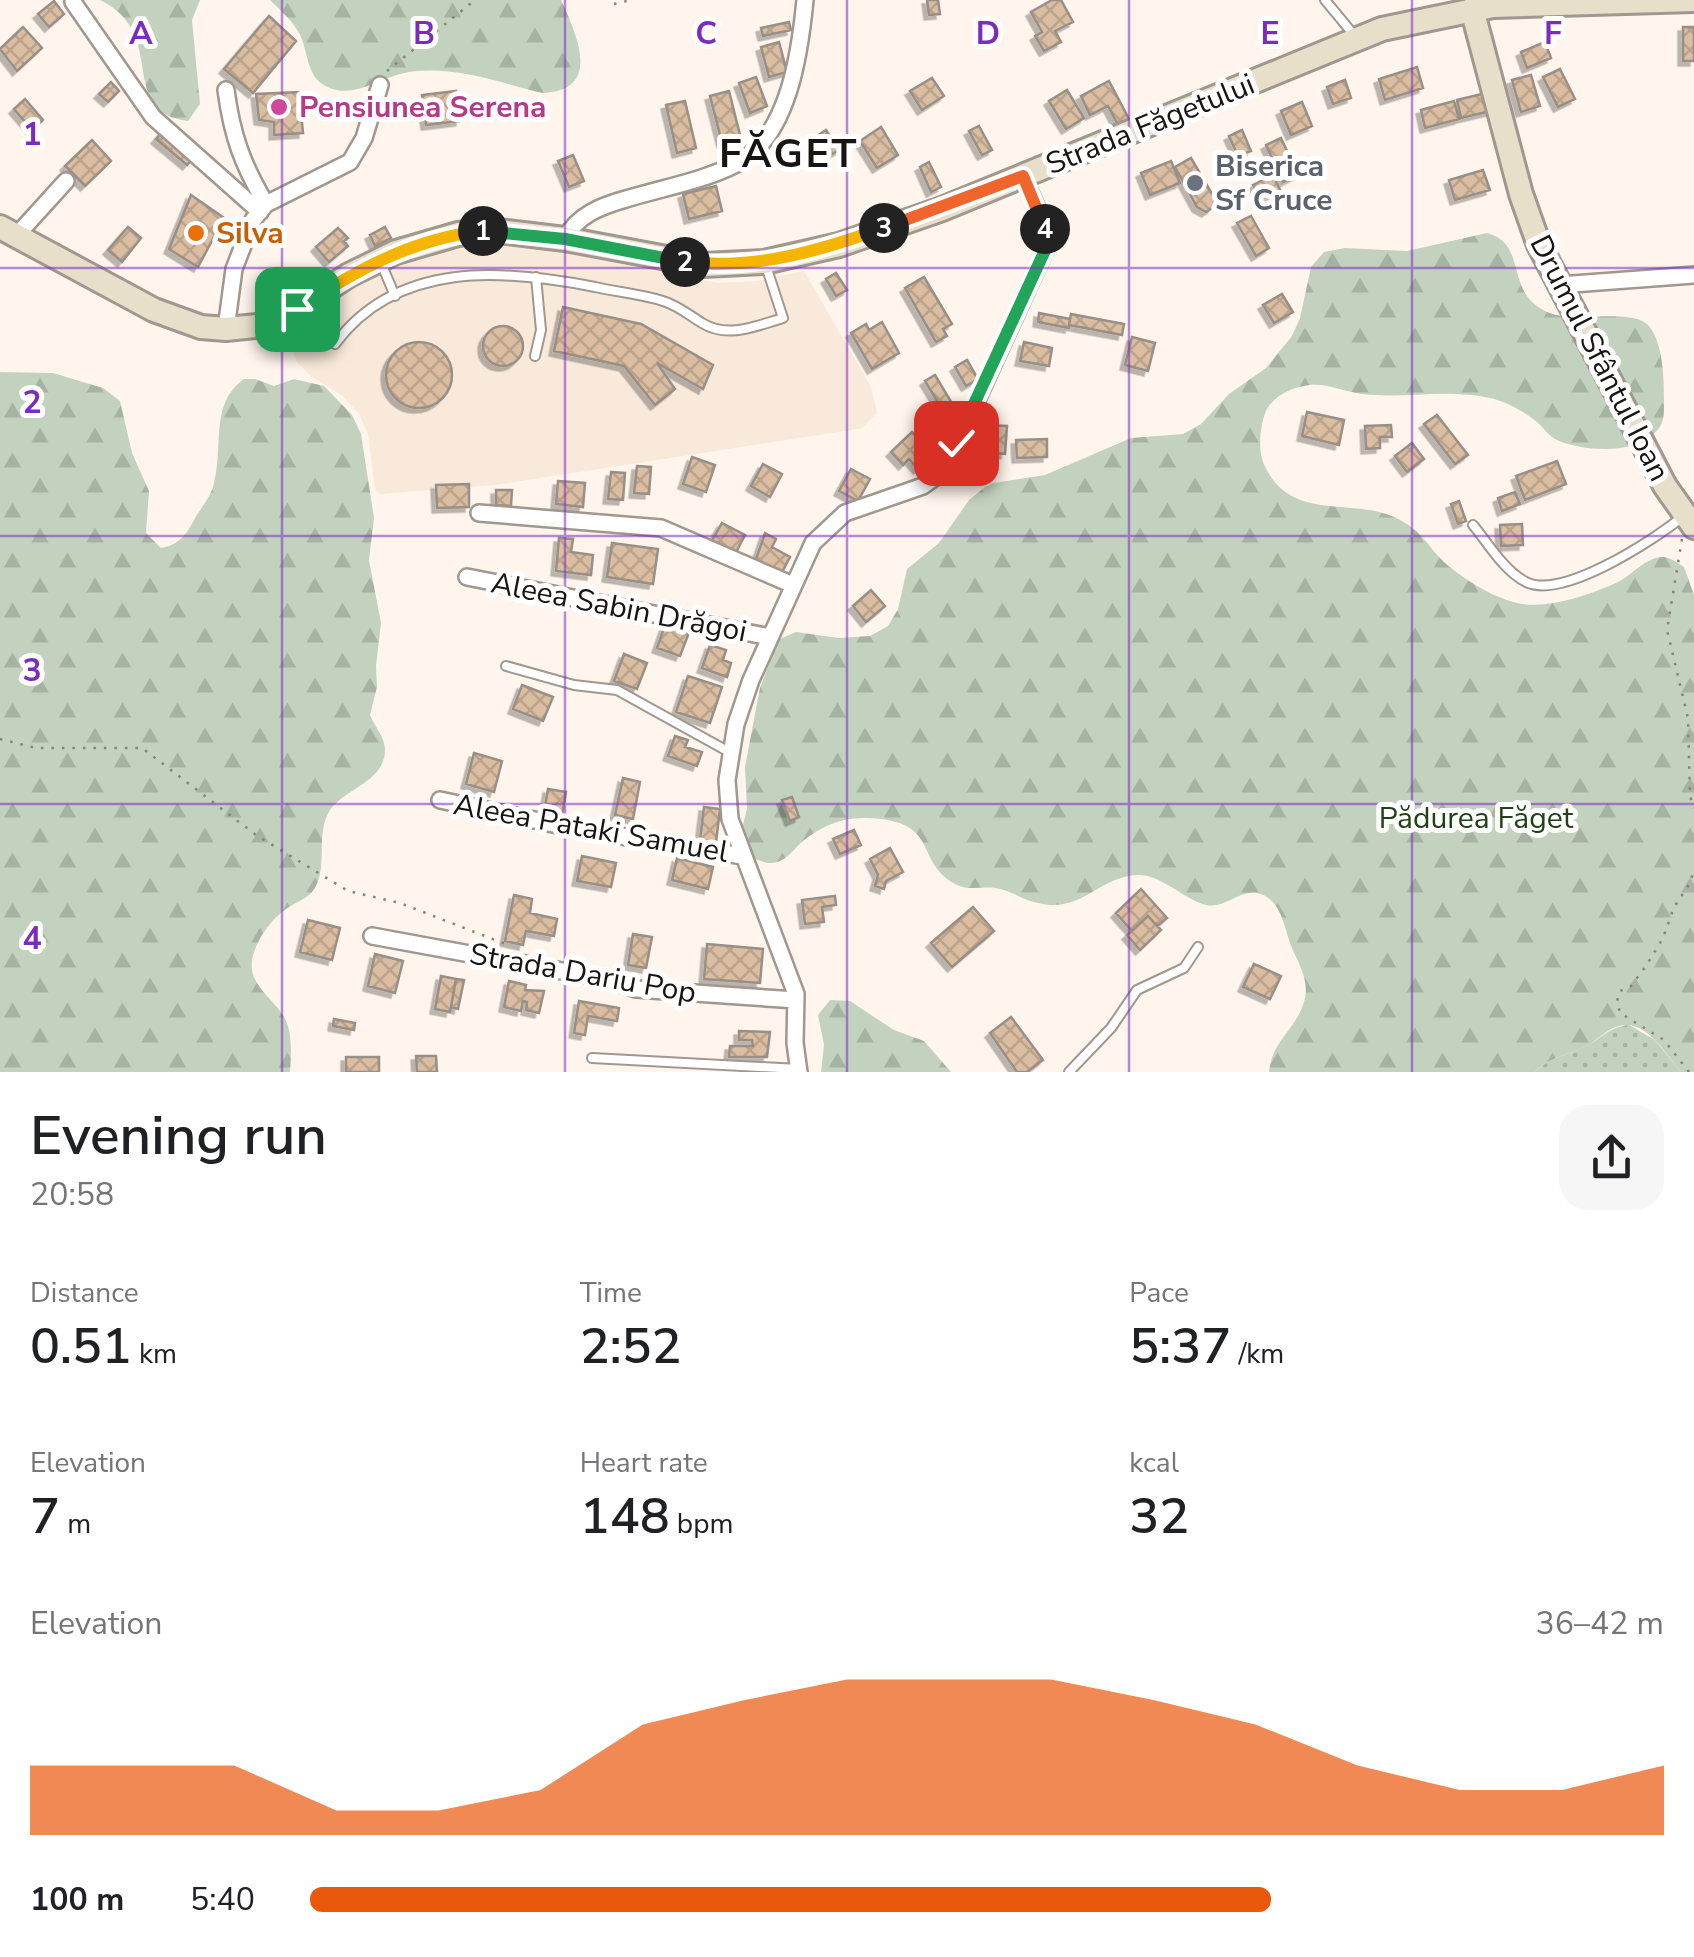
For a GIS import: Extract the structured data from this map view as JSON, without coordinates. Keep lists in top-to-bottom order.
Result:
{
  "streets": {
    "main road": ["Strada Făgetului", "Drumul Sfântul Ioan"],
    "street": ["Aleea Sabin Drăgoi", "Aleea Pataki Samuel", "Strada Dariu Pop"]
  },
  "crossings": [
    ["Strada Făgetului", "Drumul Sfântul Ioan"]
  ],
  "districts": ["FĂGET"],
  "parks": ["Pădurea Făget"],
  "places": ["Pensiunea Serena", "Biserica Sf Cruce", "Silva"],
  "page": {
    "pins": [
      "3",
      "4",
      "1",
      "2"
    ],
    "heading": ["Evening run", "20:58"],
    "stats": [
      ["Distance", "0.51 km"],
      ["Time", "2:52"],
      ["Pace", "5:37 /km"],
      ["Elevation", "7 m"],
      ["Heart rate", "148 bpm"],
      ["kcal", "32"]
    ],
    "chart": ["Elevation", "36–42 m"],
    "list": [
      {
        "name": "100 m",
        "note": "5:40"
      }
    ]
  },
  "grid": {
    "columns": [
      "A",
      "B",
      "C",
      "D",
      "E",
      "F"
    ],
    "rows": [
      "1",
      "2",
      "3",
      "4"
    ]
  }
}
